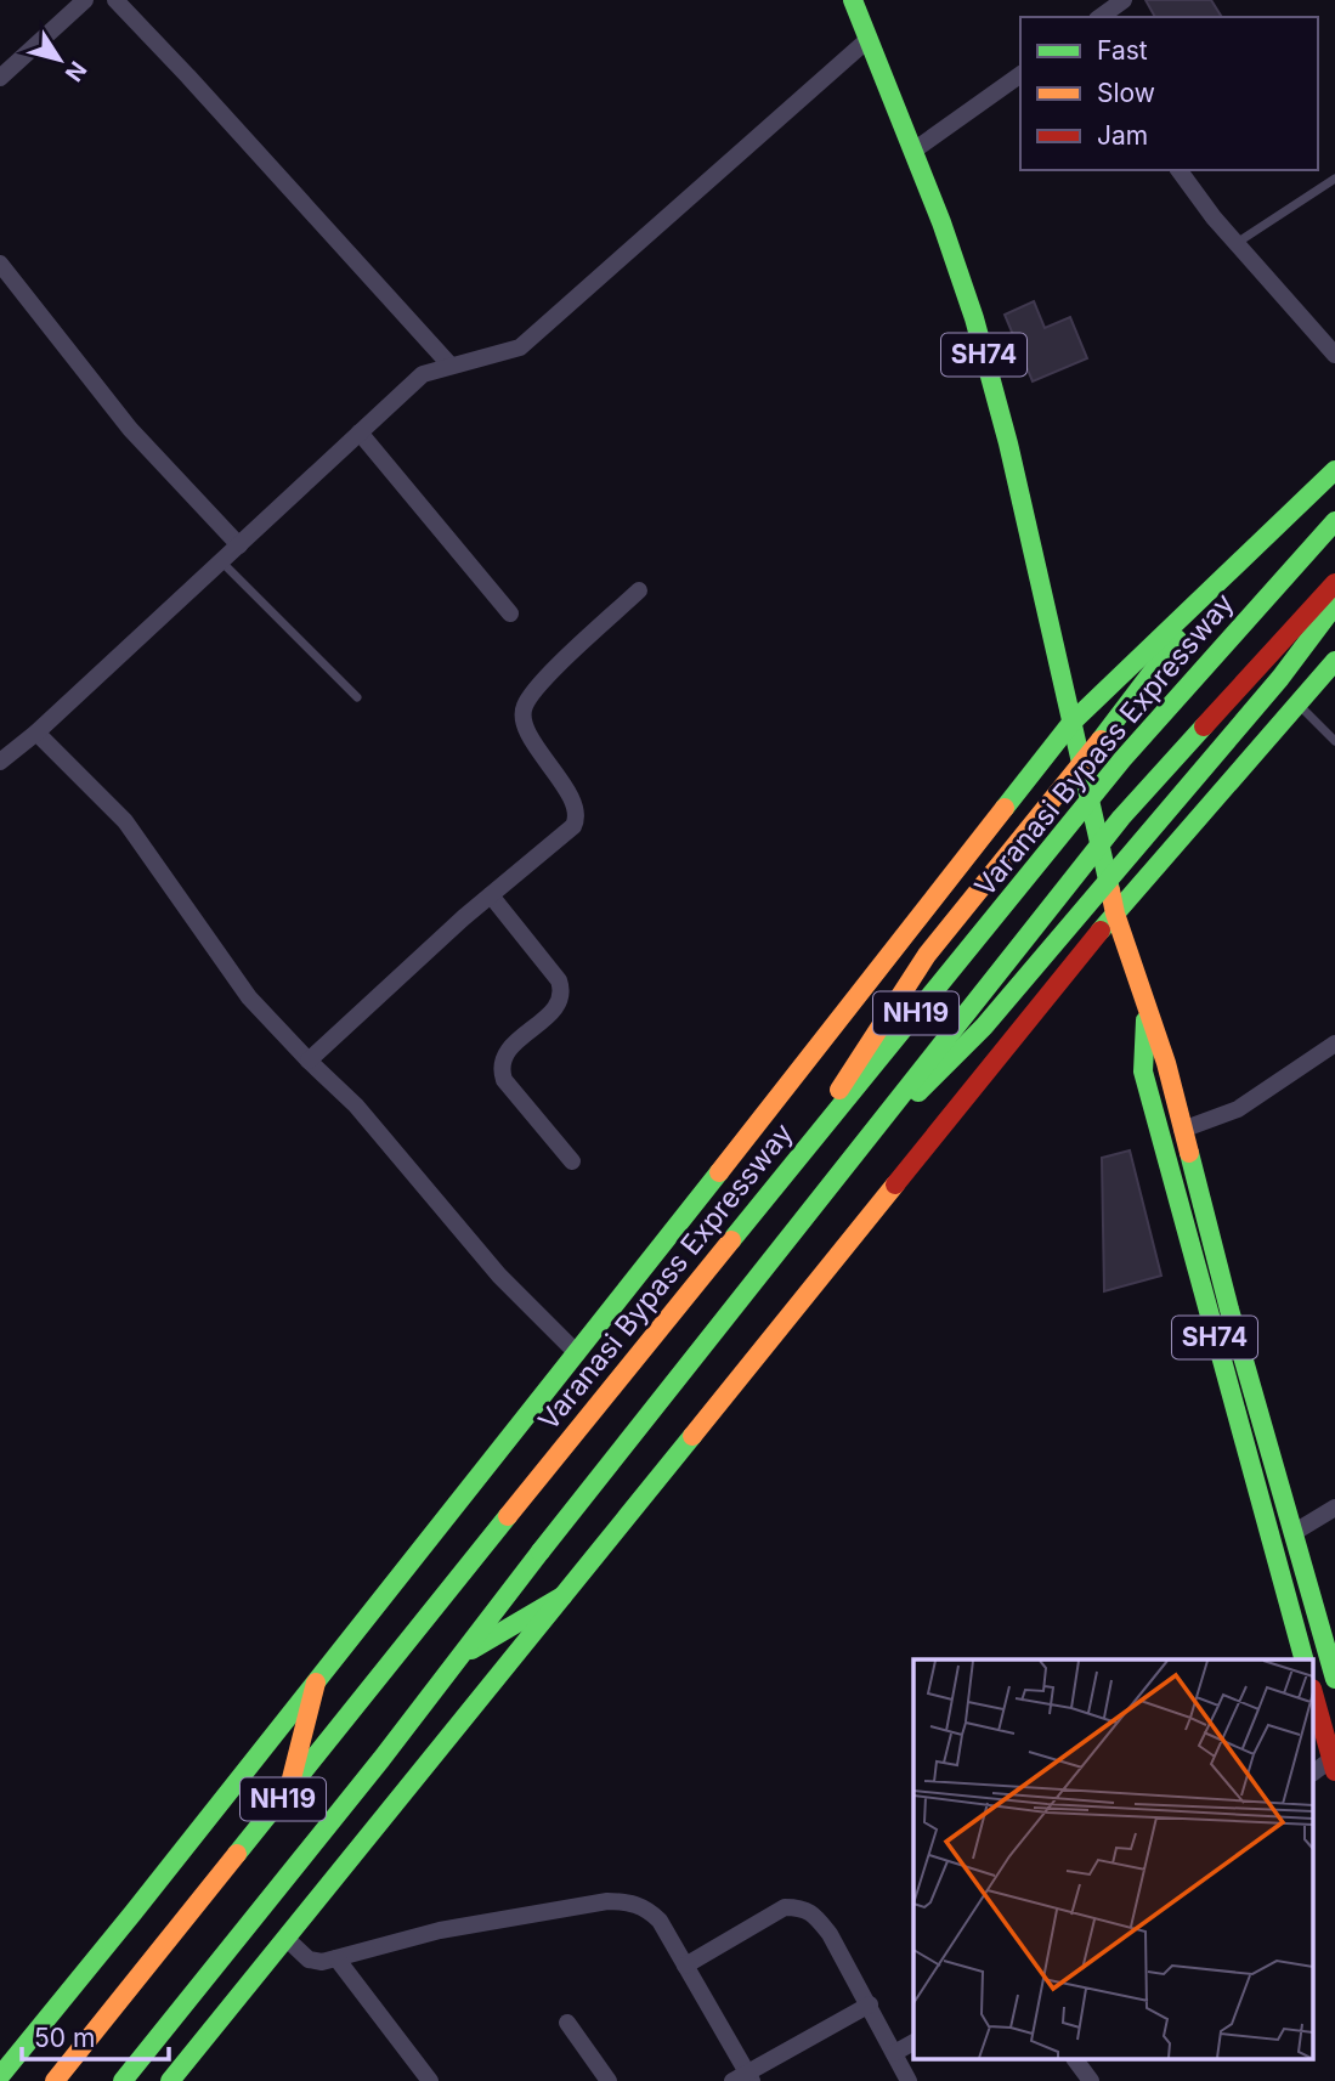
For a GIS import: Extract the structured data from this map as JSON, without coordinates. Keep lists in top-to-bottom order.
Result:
{
  "streets": {
    "main road": ["SH74", "Varanasi Bypass Expressway", "NH19"]
  },
  "legend": ["Fast", "Slow", "Jam"],
  "scale_bar": "50 m",
  "north": "bottom right"
}
